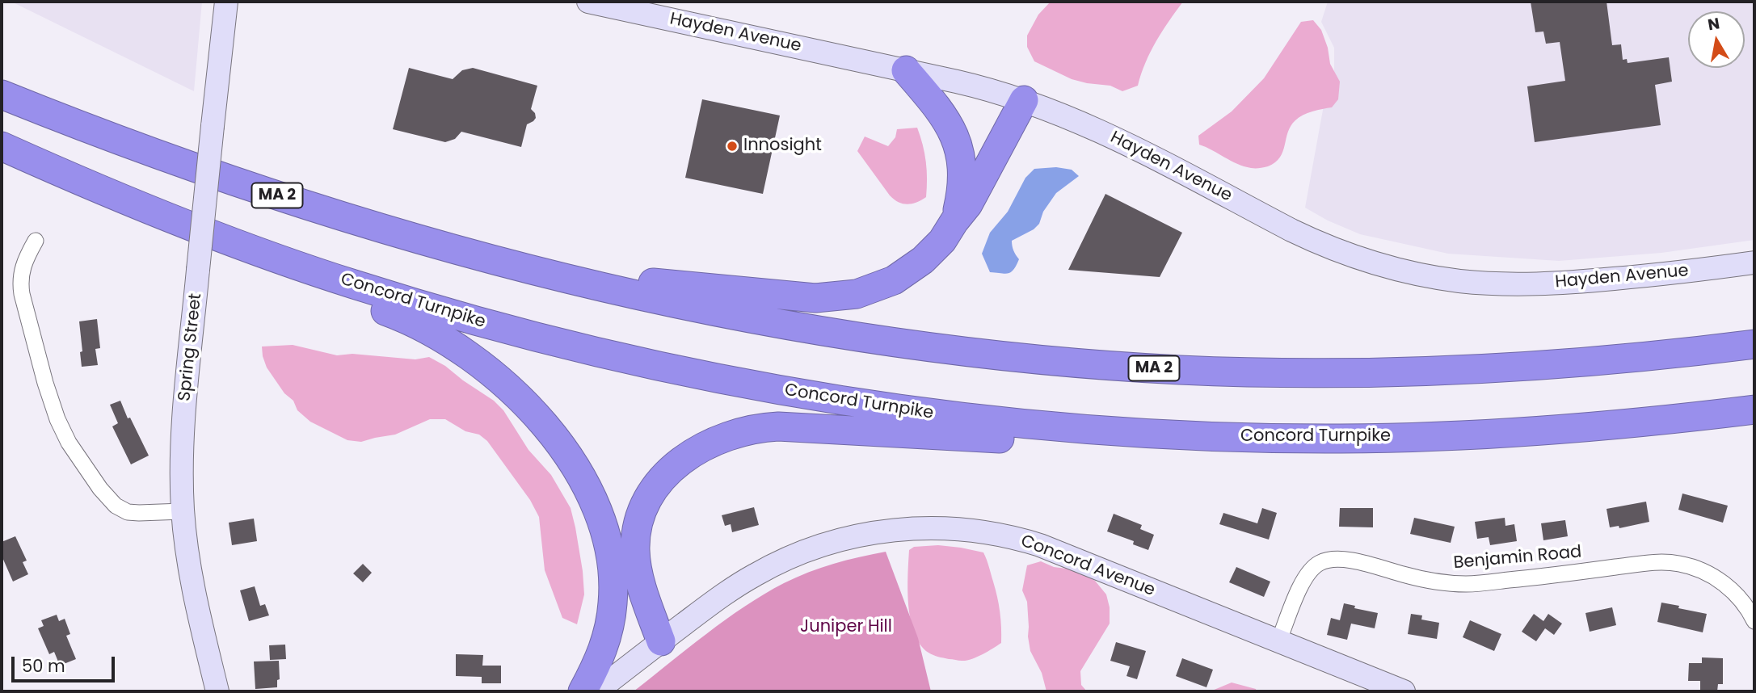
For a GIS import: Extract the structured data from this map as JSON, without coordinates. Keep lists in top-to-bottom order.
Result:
{
  "streets": {
    "highway": ["MA 2", "Concord Turnpike"],
    "main road": ["Hayden Avenue", "Spring Street", "Concord Avenue"],
    "street": ["Benjamin Road"]
  },
  "crossings": [
    ["Benjamin Road", "Concord Avenue"]
  ],
  "parks": ["Juniper Hill"],
  "places": ["Innosight"],
  "scale_bar": "50 m",
  "north": "top"
}
